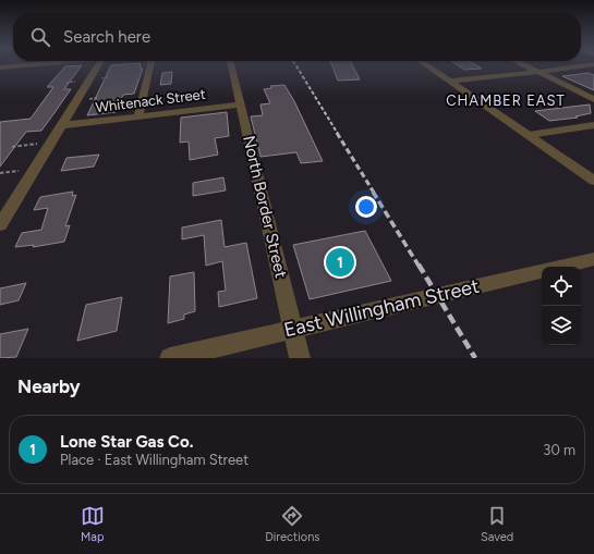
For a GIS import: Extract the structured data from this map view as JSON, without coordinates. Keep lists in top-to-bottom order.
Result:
{
  "streets": {
    "street": ["Whitenack Street", "North Border Street", "East Willingham Street"]
  },
  "crossings": [
    ["Whitenack Street", "North Border Street"],
    ["North Border Street", "East Willingham Street"]
  ],
  "districts": ["CHAMBER EAST"],
  "page": {
    "search": "Search here",
    "pins": "1",
    "heading": "Nearby",
    "list": [
      {
        "mark": "1",
        "name": "Lone Star Gas Co.",
        "note": "Place · East Willingham Street",
        "value": "30 m"
      }
    ],
    "nav": ["Map", "Directions", "Saved"]
  }
}
